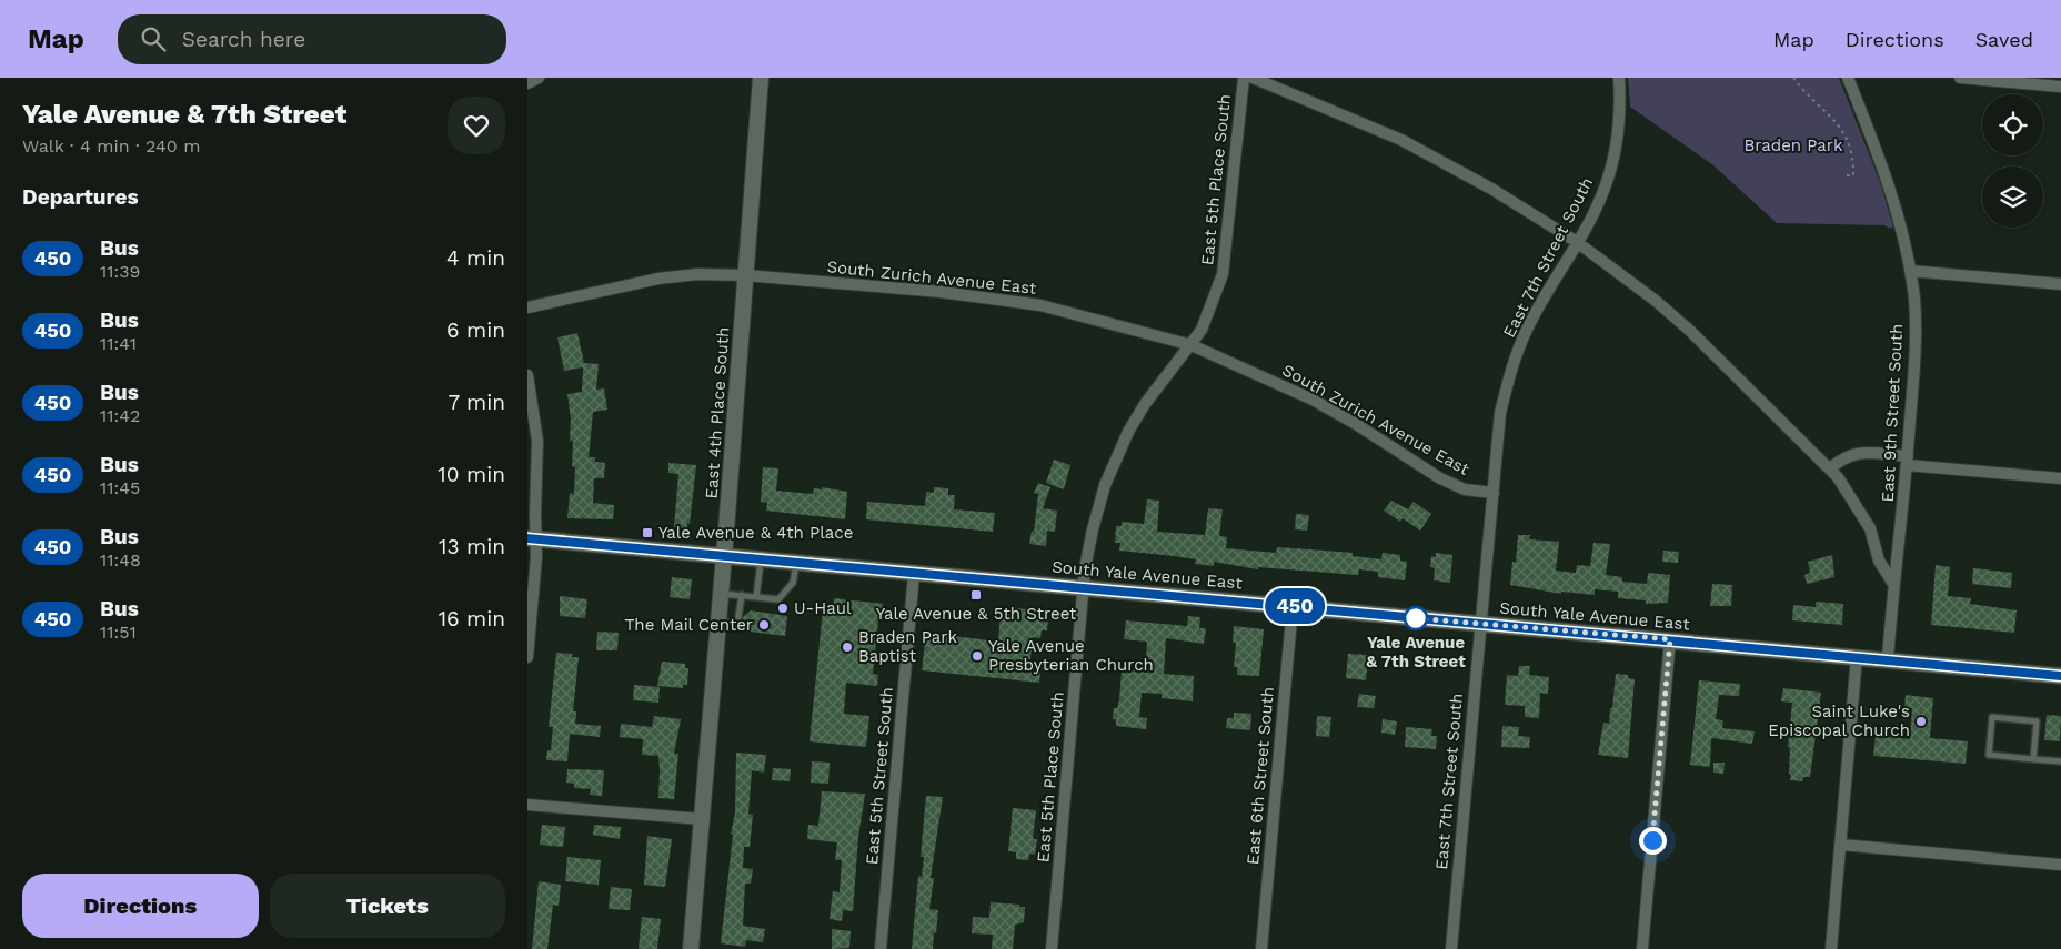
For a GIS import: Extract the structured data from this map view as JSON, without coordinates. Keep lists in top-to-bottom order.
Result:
{
  "streets": {
    "main road": ["East 4th Place South", "South Yale Avenue East"],
    "street": [
      "East 5th Place South",
      "East 7th Street South",
      "South Zurich Avenue East",
      "East 9th Street South",
      "East 5th Street South",
      "East 6th Street South"
    ]
  },
  "crossings": [
    ["East 5th Place South", "South Zurich Avenue East"],
    ["East 5th Place South", "South Yale Avenue East"],
    ["East 7th Street South", "South Zurich Avenue East"],
    ["East 7th Street South", "South Yale Avenue East"],
    ["South Zurich Avenue East", "East 4th Place South"],
    ["East 4th Place South", "South Yale Avenue East"],
    ["East 9th Street South", "South Yale Avenue East"],
    ["South Yale Avenue East", "East 5th Street South"],
    ["South Yale Avenue East", "East 6th Street South"]
  ],
  "parks": ["Braden Park"],
  "places": {
    "transit": ["Yale Avenue & 4th Place", "Yale Avenue & 5th Street"],
    "other": [
      "U-Haul",
      "Yale Avenue & 7th Street",
      "The Mail Center",
      "Braden Park Baptist",
      "Yale Avenue Presbyterian Church",
      "Saint Luke's Episcopal Church"
    ]
  },
  "lines": ["bus line 450"],
  "page": {
    "header": "Map",
    "search": "Search here",
    "nav": ["Map", "Directions", "Saved"],
    "heading": [
      ["Yale Avenue & 7th Street", "Walk · 4 min · 240 m"],
      "Departures"
    ],
    "on_map": "450",
    "list": [
      {
        "mark": "450",
        "name": "Bus",
        "note": "11:39",
        "value": "4 min"
      },
      {
        "mark": "450",
        "name": "Bus",
        "note": "11:41",
        "value": "6 min"
      },
      {
        "mark": "450",
        "name": "Bus",
        "note": "11:42",
        "value": "7 min"
      },
      {
        "mark": "450",
        "name": "Bus",
        "note": "11:45",
        "value": "10 min"
      },
      {
        "mark": "450",
        "name": "Bus",
        "note": "11:48",
        "value": "13 min"
      },
      {
        "mark": "450",
        "name": "Bus",
        "note": "11:51",
        "value": "16 min"
      }
    ],
    "buttons": ["Directions", "Tickets"]
  }
}
